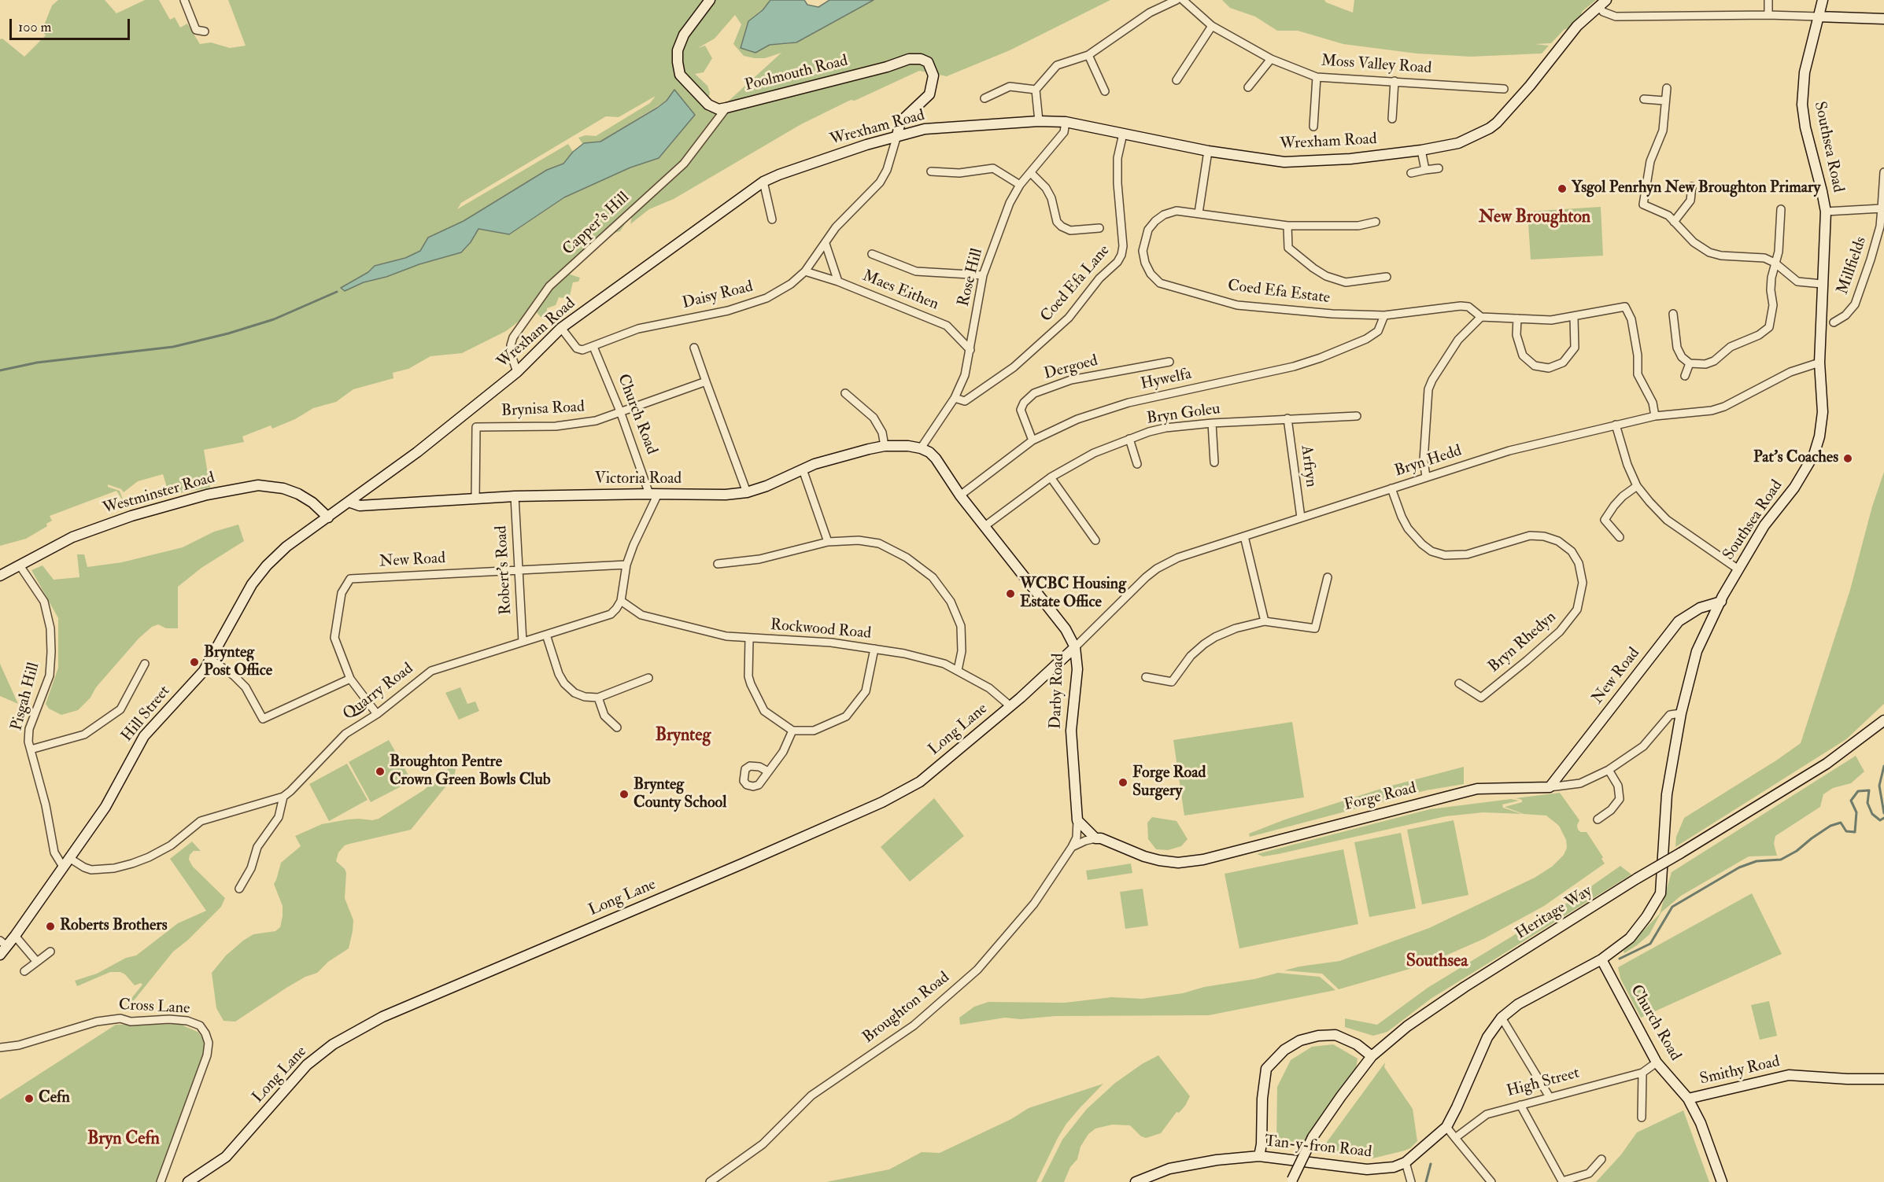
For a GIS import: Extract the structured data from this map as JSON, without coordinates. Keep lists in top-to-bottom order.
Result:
{
  "streets": {
    "street": [
      "Moss Valley Road",
      "Poolmouth Road",
      "Wrexham Road",
      "Southsea Road",
      "Capper's Hill",
      "Millfields",
      "Rose Hill",
      "Coed Efa Lane",
      "Maes Eithen",
      "Coed Efa Estate",
      "Daisy Road",
      "Dergoed",
      "Hywelfa",
      "Brynisa Road",
      "Church Road",
      "Bryn Goleu",
      "Bryn Hedd",
      "Arfryn",
      "Victoria Road",
      "Westminster Road",
      "New Road",
      "Robert's Road",
      "Rockwood Road",
      "Bryn Rhedyn",
      "Darby Road",
      "Quarry Road",
      "Pisgah Hill",
      "Hill Street",
      "Long Lane",
      "Forge Road",
      "Heritage Way",
      "Cross Lane",
      "Broughton Road",
      "Smithy Road",
      "High Street",
      "Tan-y-fron Road"
    ]
  },
  "crossings": [
    ["Poolmouth Road", "Wrexham Road"],
    ["Poolmouth Road", "Capper's Hill"],
    ["Poolmouth Road", "Daisy Road"],
    ["Wrexham Road", "Capper's Hill"],
    ["Wrexham Road", "Rose Hill"],
    ["Wrexham Road", "Coed Efa Lane"],
    ["Wrexham Road", "Daisy Road"],
    ["Wrexham Road", "Victoria Road"],
    ["Wrexham Road", "Westminster Road"],
    ["Wrexham Road", "Hill Street"],
    ["Southsea Road", "Church Road"],
    ["Southsea Road", "Bryn Hedd"],
    ["Southsea Road", "New Road"],
    ["Southsea Road", "Forge Road"],
    ["Southsea Road", "Tan-y-fron Road"],
    ["Rose Hill", "Coed Efa Lane"],
    ["Rose Hill", "Maes Eithen"],
    ["Rose Hill", "Victoria Road"],
    ["Rose Hill", "Darby Road"],
    ["Maes Eithen", "Daisy Road"],
    ["Coed Efa Estate", "Hywelfa"],
    ["Daisy Road", "Church Road"],
    ["Dergoed", "Hywelfa"],
    ["Hywelfa", "Darby Road"],
    ["Brynisa Road", "Church Road"],
    ["Brynisa Road", "Victoria Road"],
    ["Church Road", "Victoria Road"],
    ["Church Road", "Smithy Road"],
    ["Church Road", "High Street"],
    ["Church Road", "Tan-y-fron Road"],
    ["Bryn Goleu", "Arfryn"],
    ["Bryn Goleu", "Darby Road"],
    ["Bryn Hedd", "Arfryn"],
    ["Bryn Hedd", "Bryn Rhedyn"],
    ["Bryn Hedd", "Darby Road"],
    ["Bryn Hedd", "Long Lane"],
    ["Victoria Road", "Robert's Road"],
    ["Victoria Road", "Darby Road"],
    ["Westminster Road", "Pisgah Hill"],
    ["New Road", "Robert's Road"],
    ["New Road", "Quarry Road"],
    ["New Road", "Forge Road"],
    ["Robert's Road", "Quarry Road"],
    ["Rockwood Road", "Quarry Road"],
    ["Rockwood Road", "Long Lane"],
    ["Darby Road", "Long Lane"],
    ["Darby Road", "Forge Road"],
    ["Darby Road", "Broughton Road"],
    ["Quarry Road", "Hill Street"],
    ["Pisgah Hill", "Hill Street"],
    ["Forge Road", "Broughton Road"]
  ],
  "districts": [
    "New Broughton",
    "Brynteg",
    "Southsea",
    "Bryn Cefn"
  ],
  "places": [
    "Ysgol Penrhyn New Broughton Primary",
    "Pat's Coaches",
    "WCBC Housing Estate Office",
    "Brynteg Post Office",
    "Broughton Pentre Crown Green Bowls Club",
    "Forge Road Surgery",
    "Brynteg County School",
    "Roberts Brothers",
    "Cefn"
  ],
  "scale_bar": "100 m"
}
